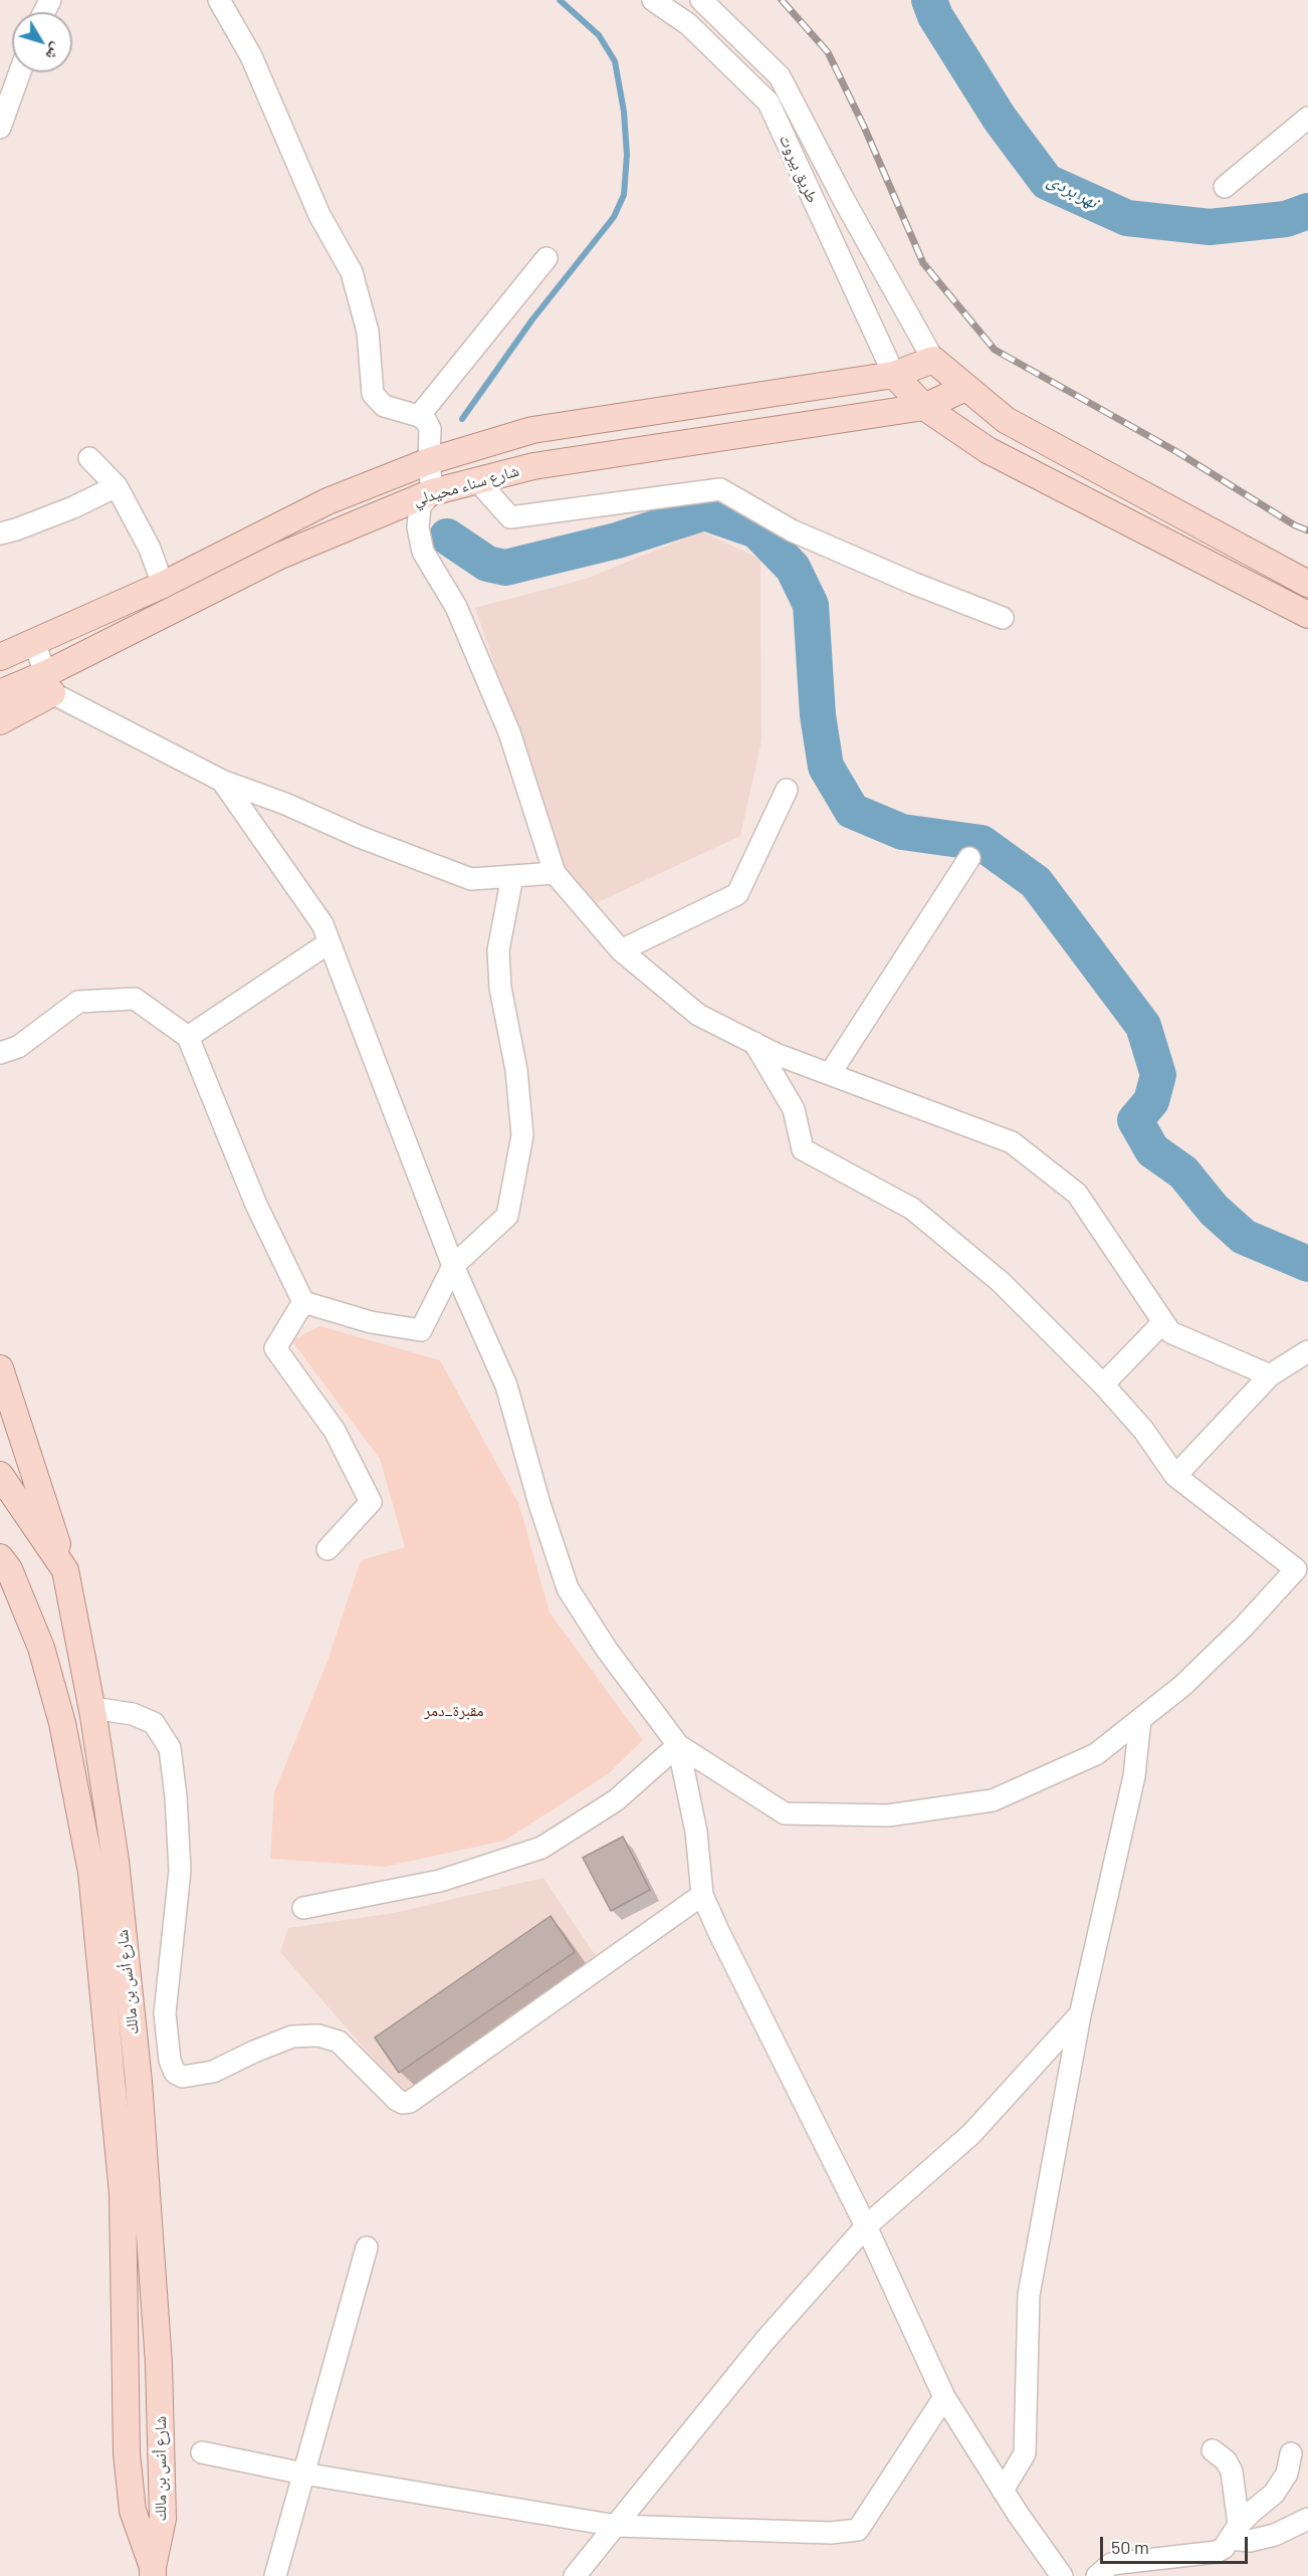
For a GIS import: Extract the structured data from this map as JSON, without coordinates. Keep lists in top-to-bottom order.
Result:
{
  "streets": {
    "main road": ["شارع سناء محيدلي", "شارع أنس بن مالك"],
    "street": ["طريق بيروت"]
  },
  "water": ["نهر بردى"],
  "parks": ["مقبرة_دمر"],
  "scale_bar": "50 m",
  "north": "bottom right"
}
